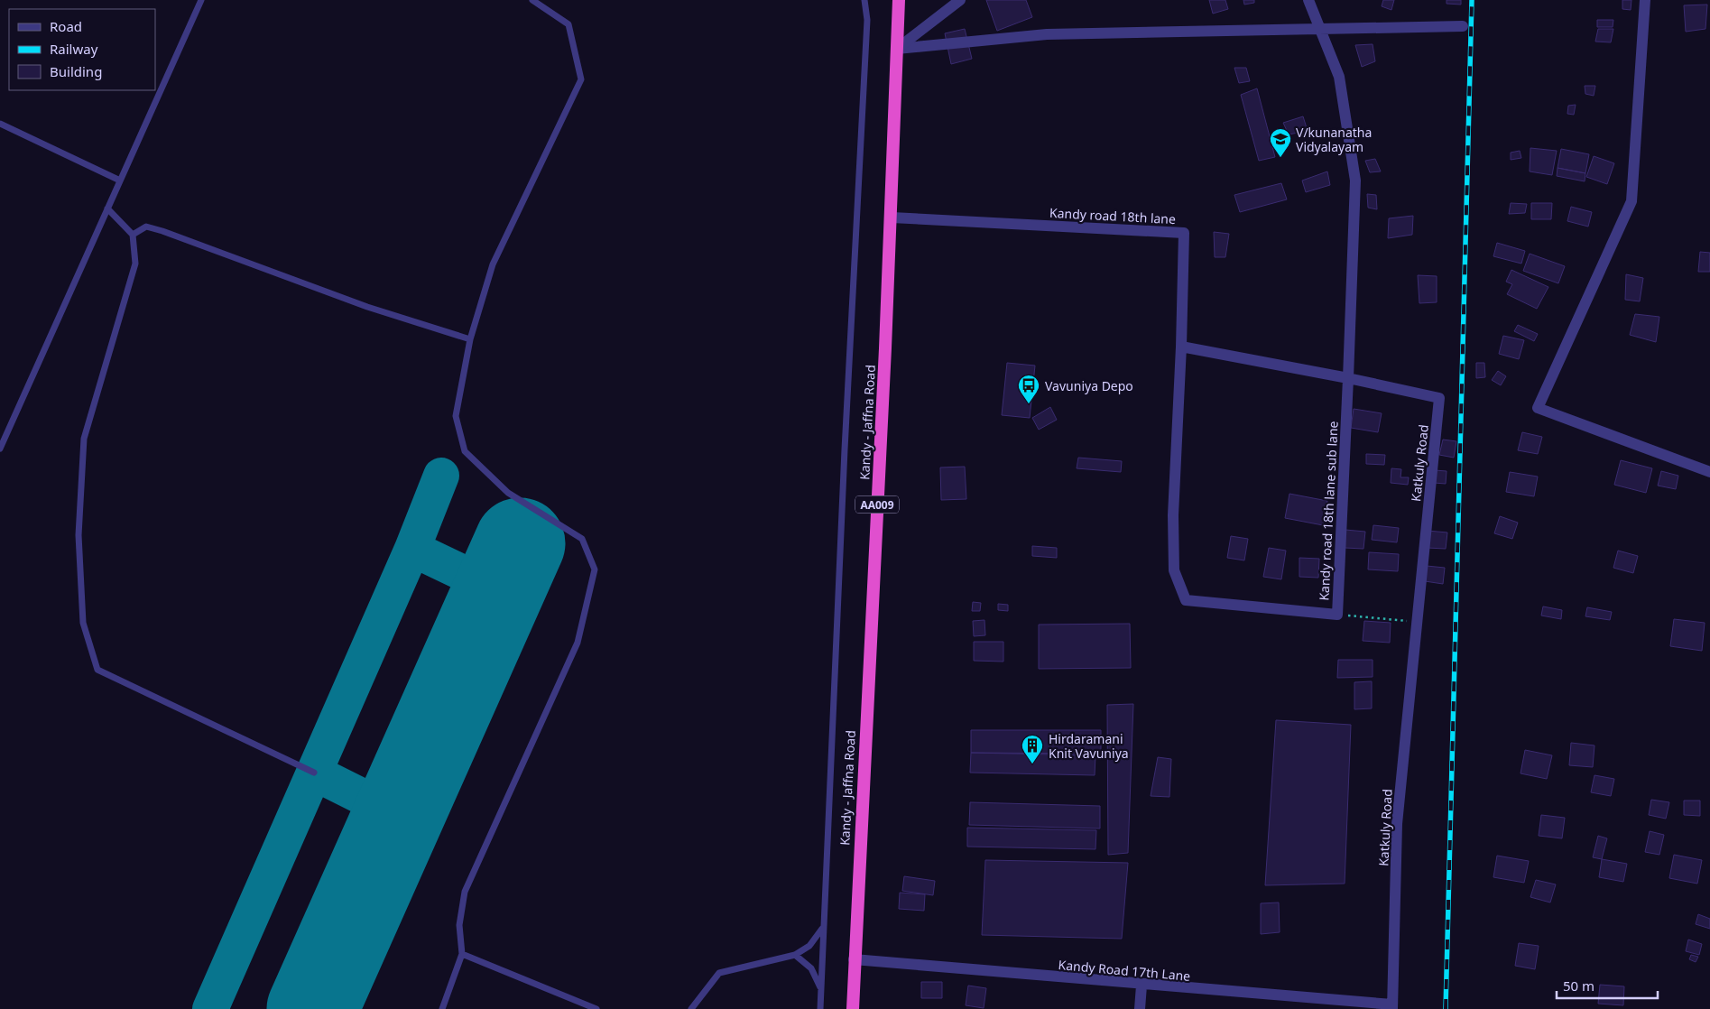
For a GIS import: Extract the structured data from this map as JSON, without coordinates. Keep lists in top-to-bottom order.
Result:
{
  "streets": {
    "highway": ["Kandy - Jaffna Road", "AA009"],
    "street": [
      "Kandy road 18th lane",
      "Katkuly Road",
      "Kandy road 18th lane sub lane",
      "Kandy Road 17th Lane"
    ]
  },
  "crossings": [
    ["Kandy road 18th lane", "Kandy - Jaffna Road"],
    ["Kandy road 18th lane", "Kandy road 18th lane sub lane"],
    ["Kandy - Jaffna Road", "Kandy Road 17th Lane"],
    ["Katkuly Road", "Kandy road 18th lane sub lane"],
    ["Katkuly Road", "Kandy Road 17th Lane"]
  ],
  "places": {
    "school or university": ["V/kunanatha Vidyalayam"],
    "bus stop": ["Vavuniya Depo"],
    "building": ["Hirdaramani Knit Vavuniya"]
  },
  "legend": ["Road", "Railway", "Building"],
  "scale_bar": "50 m"
}
